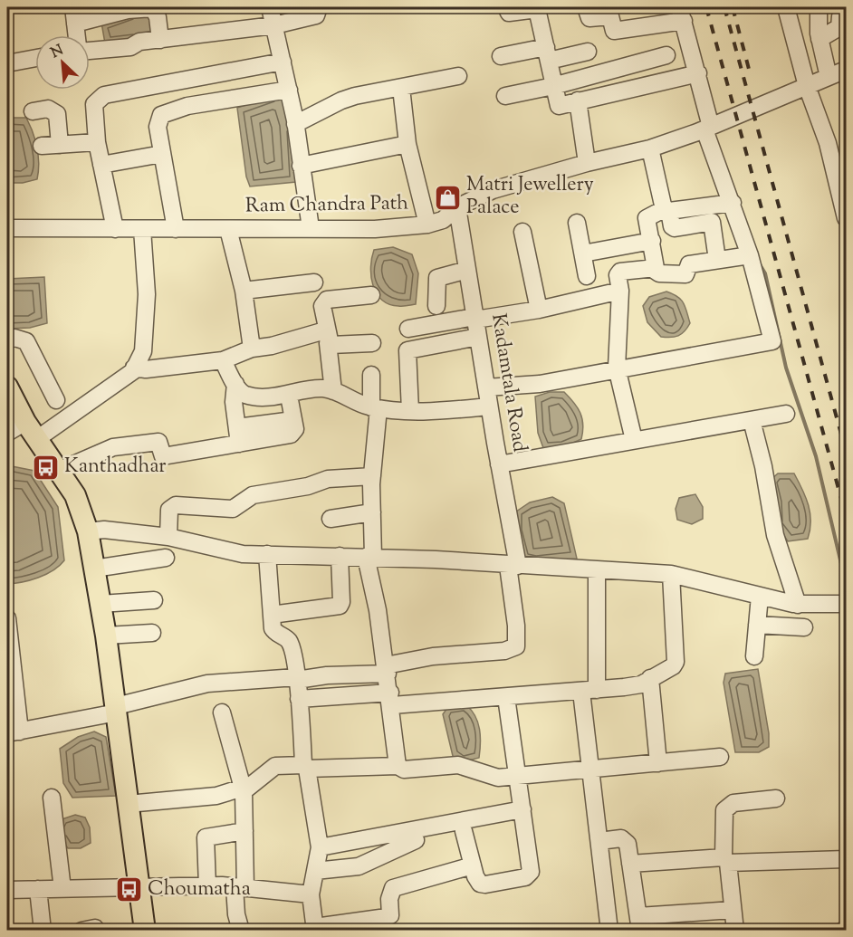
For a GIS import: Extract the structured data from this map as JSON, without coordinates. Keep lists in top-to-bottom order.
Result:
{
  "streets": {
    "street": ["Ram Chandra Path", "Kadamtala Road"]
  },
  "crossings": [
    ["Ram Chandra Path", "Kadamtala Road"]
  ],
  "places": {
    "shop": ["Matri Jewellery Palace"],
    "bus stop": ["Kanthadhar", "Choumatha"]
  },
  "north": "top left"
}
